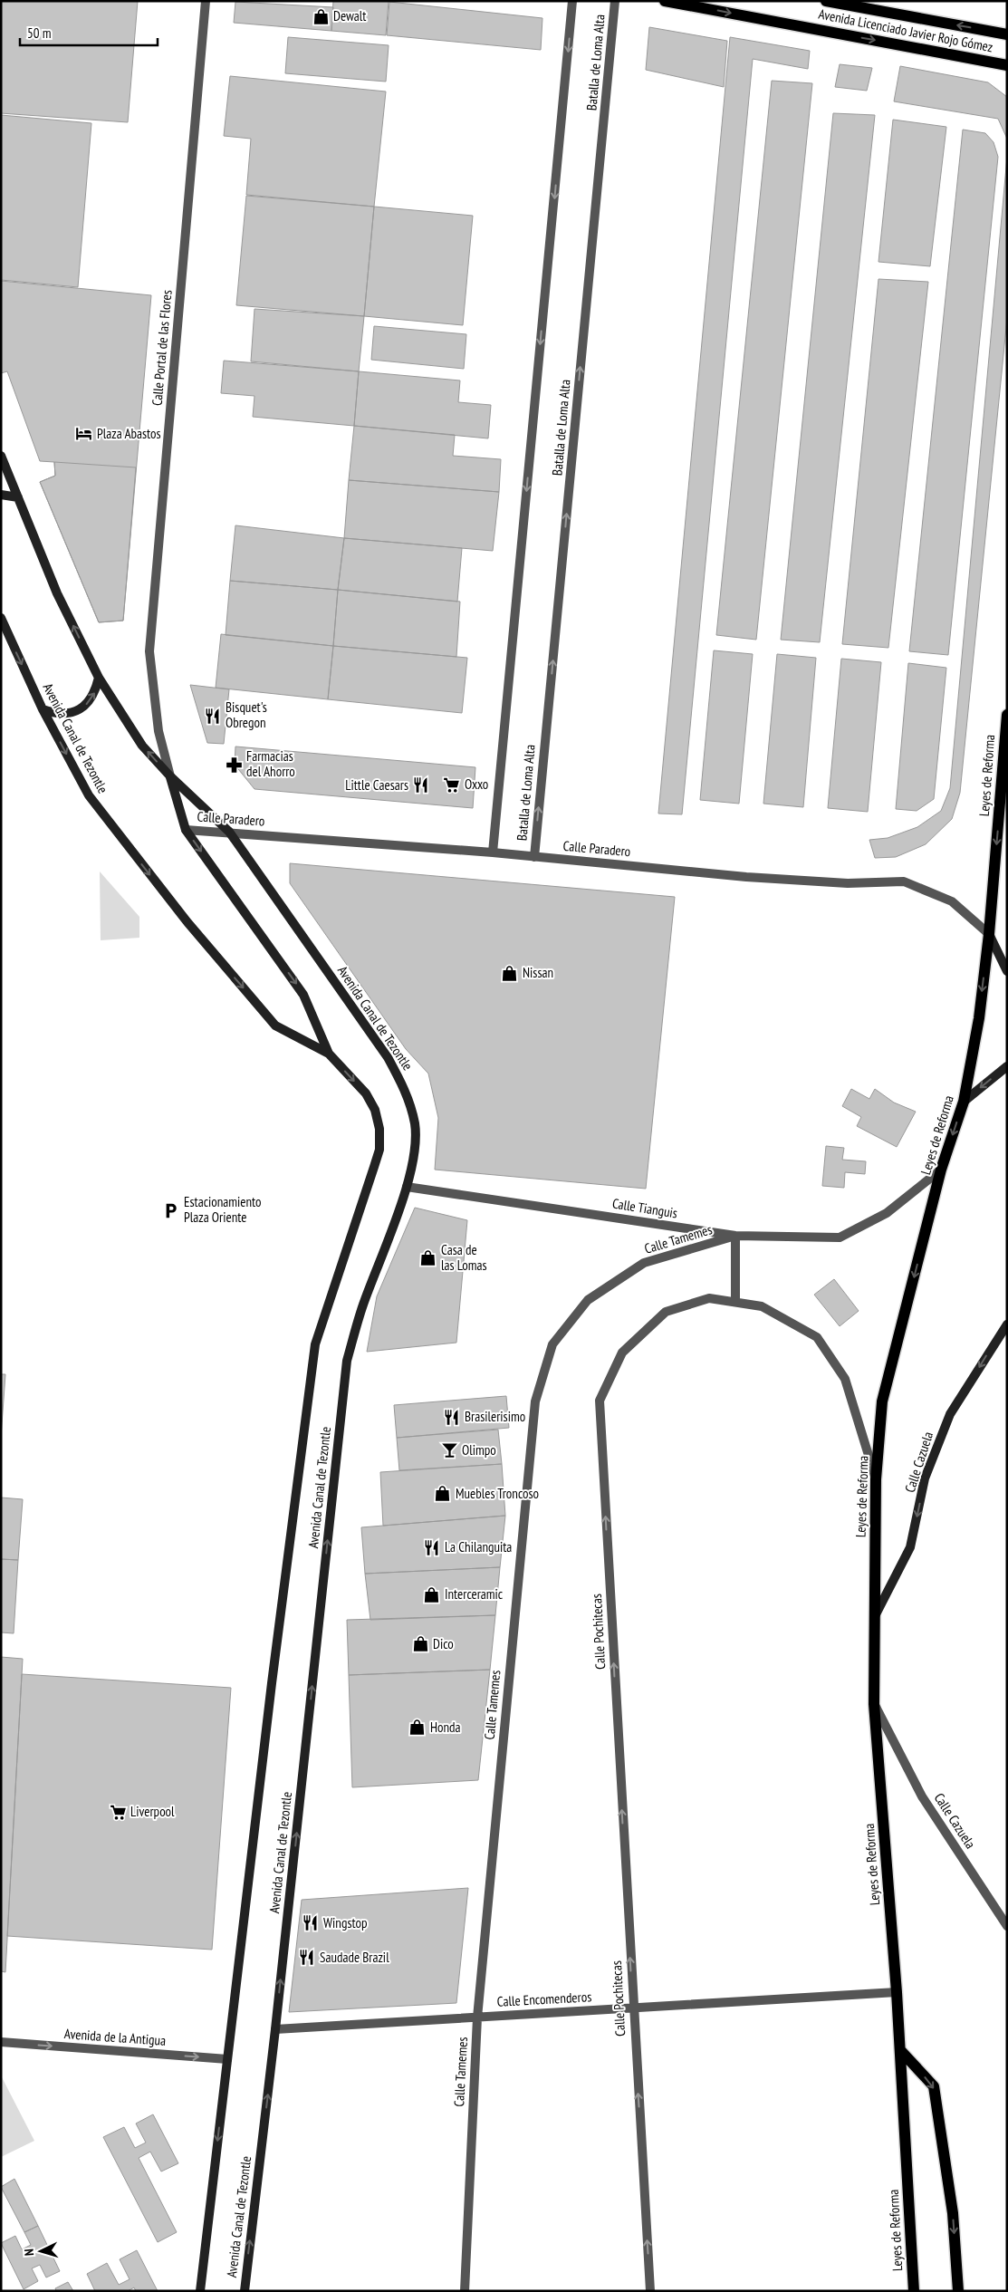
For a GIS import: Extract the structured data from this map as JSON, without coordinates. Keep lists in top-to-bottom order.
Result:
{
  "streets": {
    "main road": [
      "Avenida Licenciado Javier Rojo Gómez",
      "Avenida Canal de Tezontle",
      "Leyes de Reforma",
      "Calle Cazuela"
    ],
    "street": [
      "Batalla de Loma Alta",
      "Calle Portal de las Flores",
      "Calle Paradero",
      "Calle Tianguis",
      "Calle Tamemes",
      "Calle Pochitecas",
      "Calle Encomenderos",
      "Avenida de la Antigua"
    ]
  },
  "crossings": [
    ["Batalla de Loma Alta", "Calle Paradero"],
    ["Calle Portal de las Flores", "Avenida Canal de Tezontle"],
    ["Avenida Canal de Tezontle", "Calle Paradero"],
    ["Avenida Canal de Tezontle", "Calle Tianguis"],
    ["Avenida Canal de Tezontle", "Calle Encomenderos"],
    ["Avenida Canal de Tezontle", "Avenida de la Antigua"],
    ["Leyes de Reforma", "Calle Paradero"],
    ["Leyes de Reforma", "Calle Tianguis"],
    ["Leyes de Reforma", "Calle Cazuela"],
    ["Leyes de Reforma", "Calle Pochitecas"],
    ["Leyes de Reforma", "Calle Encomenderos"],
    ["Calle Tianguis", "Calle Tamemes"],
    ["Calle Tamemes", "Calle Encomenderos"],
    ["Calle Pochitecas", "Calle Encomenderos"]
  ],
  "one_way": [
    "Leyes de Reforma",
    "Calle Cazuela",
    "Calle Pochitecas",
    "Avenida de la Antigua"
  ],
  "places": {
    "shop": [
      "Dewalt",
      "Nissan",
      "Casa de las Lomas",
      "Muebles Troncoso",
      "Interceramic",
      "Dico",
      "Honda"
    ],
    "hotel": ["Plaza Abastos"],
    "restaurant": [
      "Bisquet's Obregon",
      "Little Caesars",
      "Brasilerisimo",
      "La Chilanguita",
      "Wingstop",
      "Saudade Brazil"
    ],
    "pharmacy": ["Farmacias del Ahorro"],
    "supermarket": ["Oxxo", "Liverpool"],
    "parking": ["Estacionamiento Plaza Oriente"],
    "bar": ["Olimpo"]
  },
  "scale_bar": "50 m",
  "north": "left"
}
